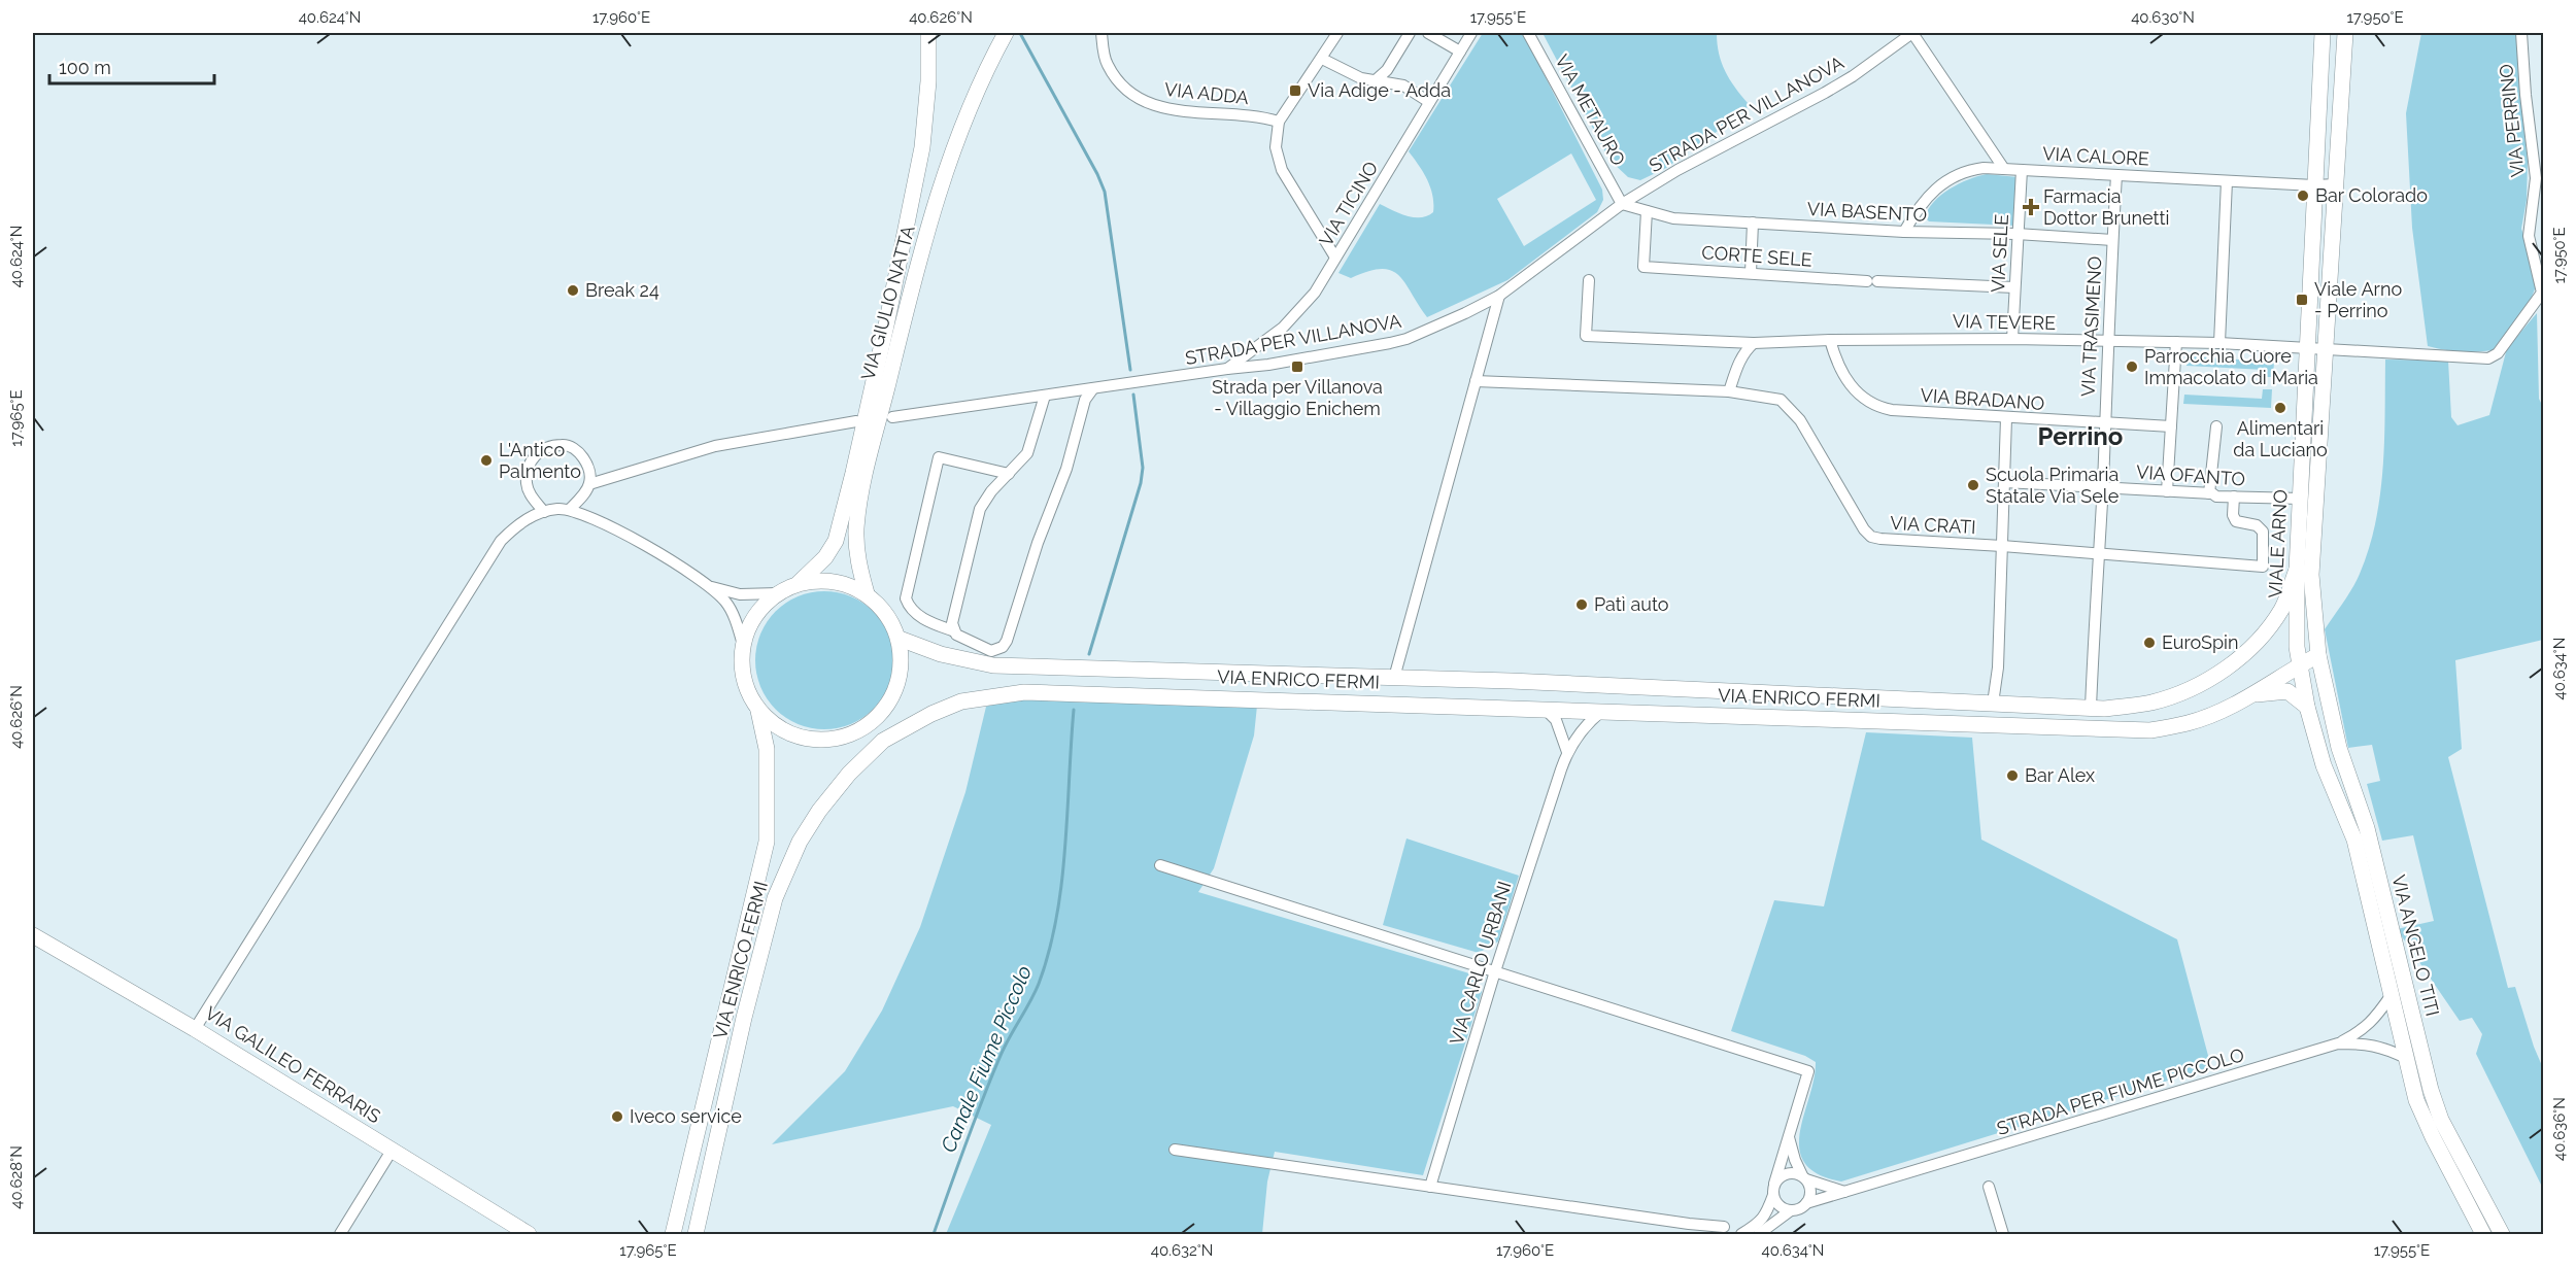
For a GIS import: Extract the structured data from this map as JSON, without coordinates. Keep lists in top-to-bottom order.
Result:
{
  "streets": {
    "main road": [
      "VIA GIULIO NATTA",
      "VIALE ARNO",
      "VIA ENRICO FERMI",
      "VIA ANGELO TITI",
      "VIA GALILEO FERRARIS"
    ],
    "street": [
      "VIA ADDA",
      "VIA METAURO",
      "STRADA PER VILLANOVA",
      "VIA PERRINO",
      "VIA CALORE",
      "VIA TICINO",
      "VIA BASENTO",
      "VIA SELE",
      "CORTE SELE",
      "VIA TEVERE",
      "VIA TRASIMENO",
      "VIA BRADANO",
      "VIA OFANTO",
      "VIA CRATI",
      "VIA CARLO URBANI",
      "STRADA PER FIUME PICCOLO"
    ]
  },
  "crossings": [
    ["VIA METAURO", "STRADA PER VILLANOVA"],
    ["VIA METAURO", "VIA BASENTO"],
    ["STRADA PER VILLANOVA", "VIA TICINO"],
    ["STRADA PER VILLANOVA", "VIA BASENTO"],
    ["STRADA PER VILLANOVA", "VIA ENRICO FERMI"],
    ["VIA PERRINO", "VIALE ARNO"],
    ["VIA CALORE", "VIA BASENTO"],
    ["VIA CALORE", "VIA SELE"],
    ["VIA CALORE", "VIA TRASIMENO"],
    ["VIA CALORE", "VIALE ARNO"],
    ["VIA BASENTO", "VIA SELE"],
    ["VIA BASENTO", "CORTE SELE"],
    ["VIA BASENTO", "VIA TRASIMENO"],
    ["VIA SELE", "CORTE SELE"],
    ["VIA SELE", "VIA TEVERE"],
    ["VIA GIULIO NATTA", "VIA ENRICO FERMI"],
    ["VIA TEVERE", "VIA TRASIMENO"],
    ["VIA TEVERE", "VIA BRADANO"],
    ["VIA TEVERE", "VIALE ARNO"],
    ["VIA TRASIMENO", "VIA BRADANO"],
    ["VIA TRASIMENO", "VIA OFANTO"],
    ["VIA TRASIMENO", "VIA CRATI"],
    ["VIA TRASIMENO", "VIA ENRICO FERMI"],
    ["VIA OFANTO", "VIA CRATI"],
    ["VIA OFANTO", "VIALE ARNO"],
    ["VIA CRATI", "VIA ENRICO FERMI"],
    ["VIALE ARNO", "VIA ENRICO FERMI"],
    ["VIALE ARNO", "VIA ANGELO TITI"],
    ["VIA ENRICO FERMI", "VIA ANGELO TITI"],
    ["VIA ENRICO FERMI", "VIA CARLO URBANI"],
    ["VIA ANGELO TITI", "STRADA PER FIUME PICCOLO"]
  ],
  "districts": ["Perrino"],
  "water": ["Canale Fiume Piccolo"],
  "places": {
    "transit": ["Via Adige - Adda", "Viale Arno - Perrino", "Strada per Villanova - Villaggio Enichem"],
    "other": [
      "Bar Colorado",
      "Break 24",
      "Parrocchia Cuore Immacolato di Maria",
      "Alimentari da Luciano",
      "L'Antico Palmento",
      "Scuola Primaria Statale Via Sele",
      "Patì auto",
      "EuroSpin",
      "Bar Alex",
      "Iveco service"
    ],
    "health": ["Farmacia Dottor Brunetti"]
  },
  "scale_bar": "100 m",
  "coordinates": [
    "40.624°N",
    "17.960°E",
    "40.626°N",
    "17.955°E",
    "40.630°N",
    "17.950°E",
    "17.965°E",
    "40.634°N",
    "40.636°N",
    "40.628°N",
    "40.632°N"
  ]
}
